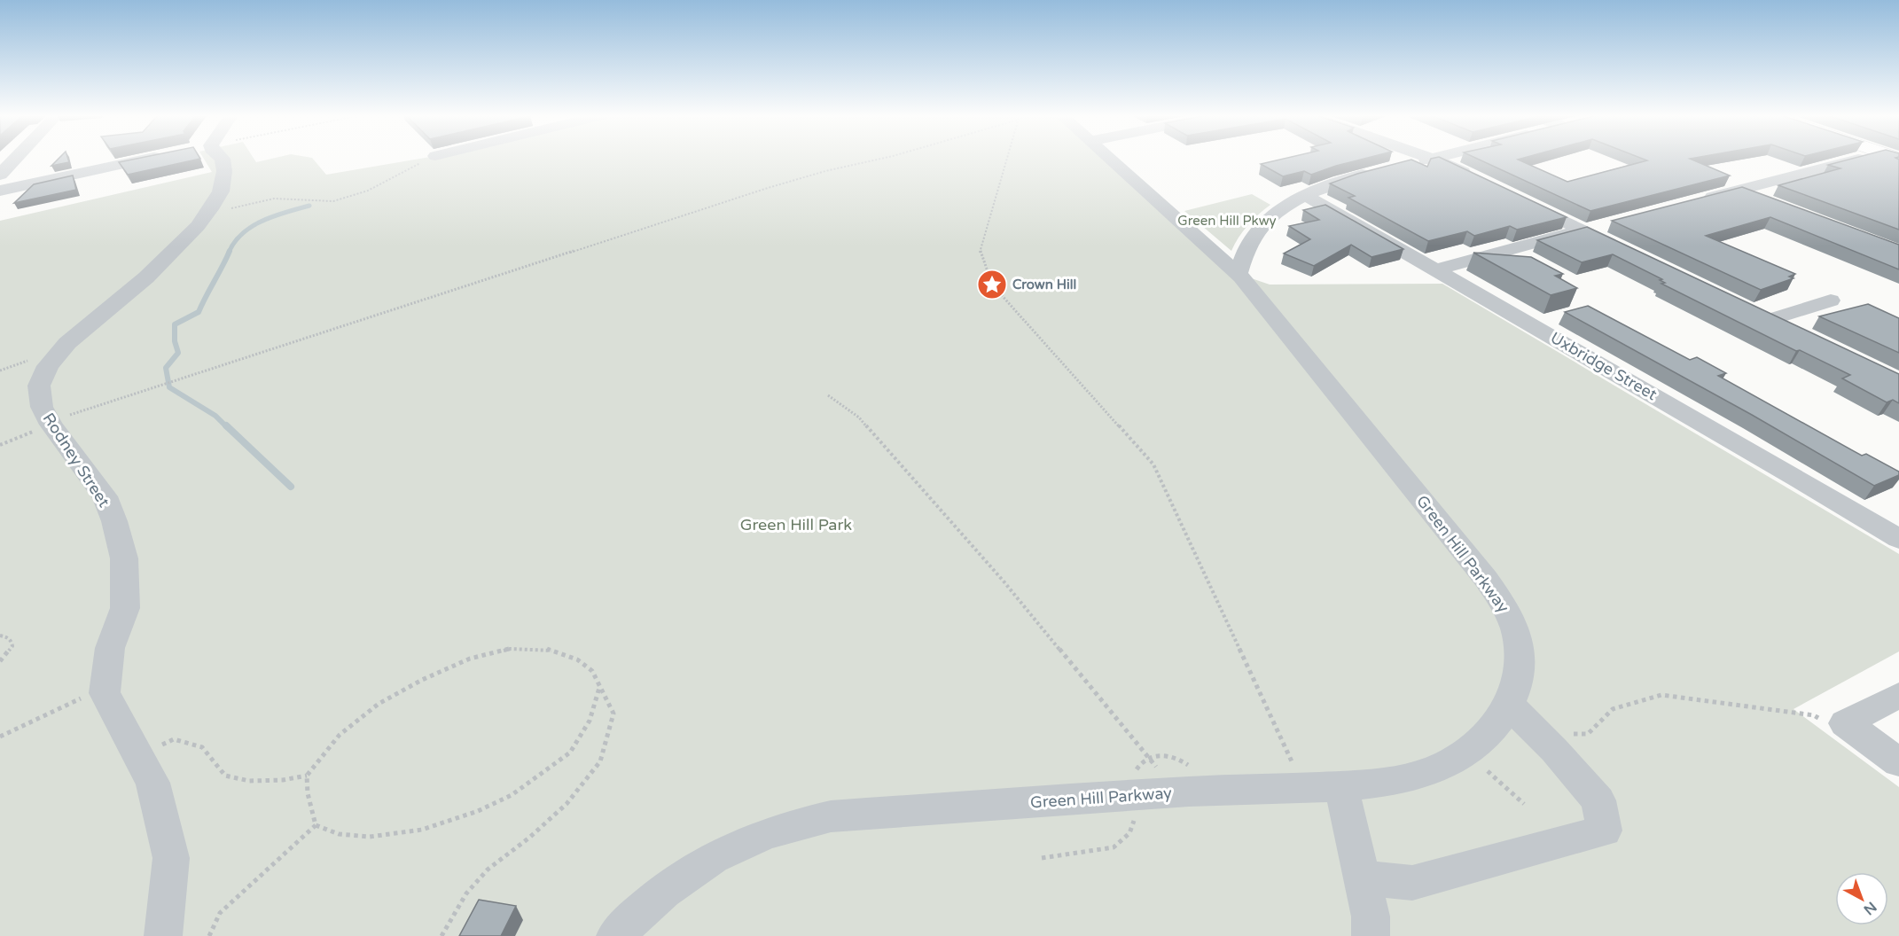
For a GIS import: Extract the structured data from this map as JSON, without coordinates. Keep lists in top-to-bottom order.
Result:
{
  "streets": {
    "street": ["Uxbridge Street", "Rodney Street", "Green Hill Parkway"]
  },
  "parks": ["Green Hill Pkwy", "Green Hill Park"],
  "places": {
    "place": ["Crown Hill"]
  },
  "north": "bottom right"
}
